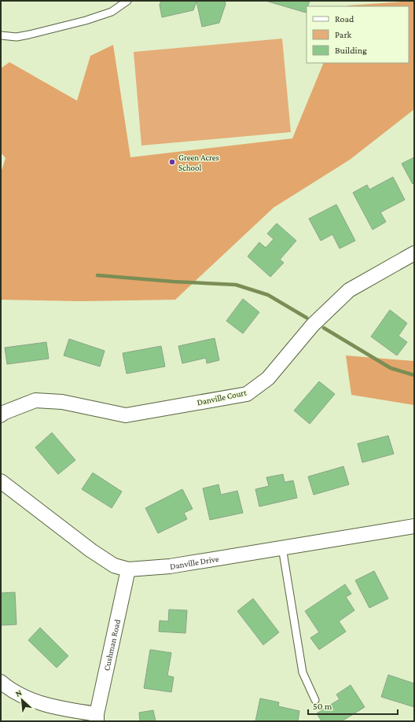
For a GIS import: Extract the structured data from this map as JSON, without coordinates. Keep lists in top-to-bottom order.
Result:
{
  "streets": {
    "street": ["Danville Court", "Danville Drive", "Cushman Road"]
  },
  "crossings": [
    ["Danville Drive", "Cushman Road"]
  ],
  "places": ["Green Acres School"],
  "legend": ["Road", "Park", "Building"],
  "scale_bar": "50 m",
  "north": "top left"
}
